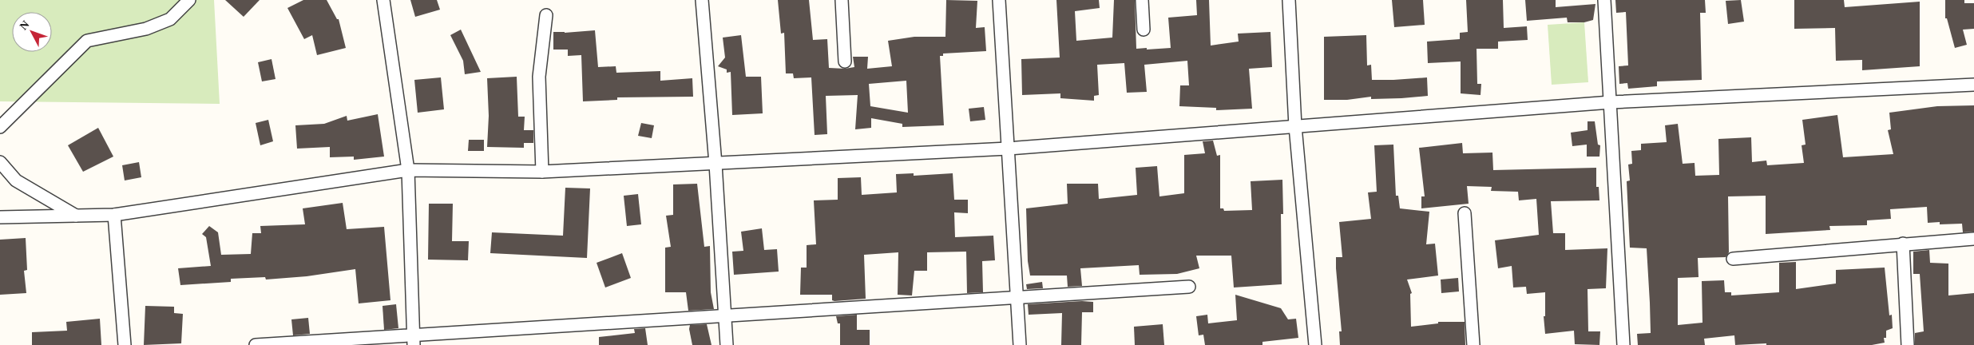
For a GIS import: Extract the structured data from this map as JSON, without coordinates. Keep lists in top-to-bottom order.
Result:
{
  "north": "top left"
}
